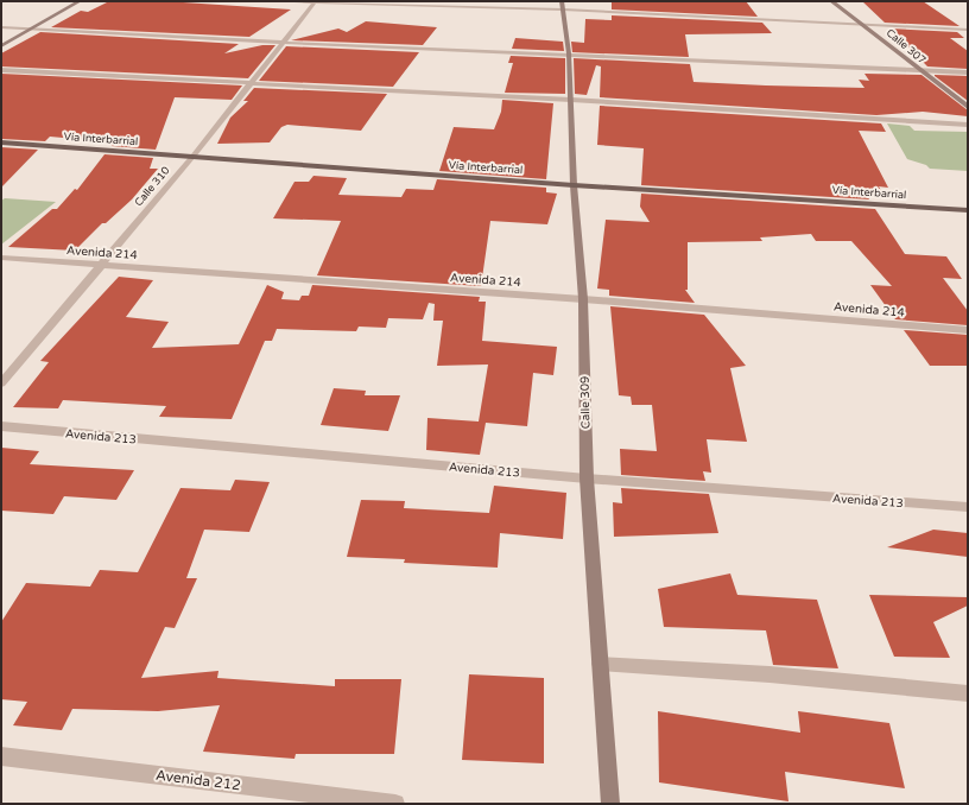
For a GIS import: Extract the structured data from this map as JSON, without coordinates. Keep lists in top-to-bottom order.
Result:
{
  "streets": {
    "main road": ["Vía Interbarrial"],
    "street": [
      "Calle 307",
      "Calle 310",
      "Avenida 214",
      "Calle 309",
      "Avenida 213",
      "Avenida 212"
    ]
  },
  "crossings": [
    ["Vía Interbarrial", "Calle 310"],
    ["Vía Interbarrial", "Calle 309"],
    ["Calle 310", "Avenida 214"],
    ["Avenida 214", "Calle 309"],
    ["Calle 309", "Avenida 213"]
  ]
}
